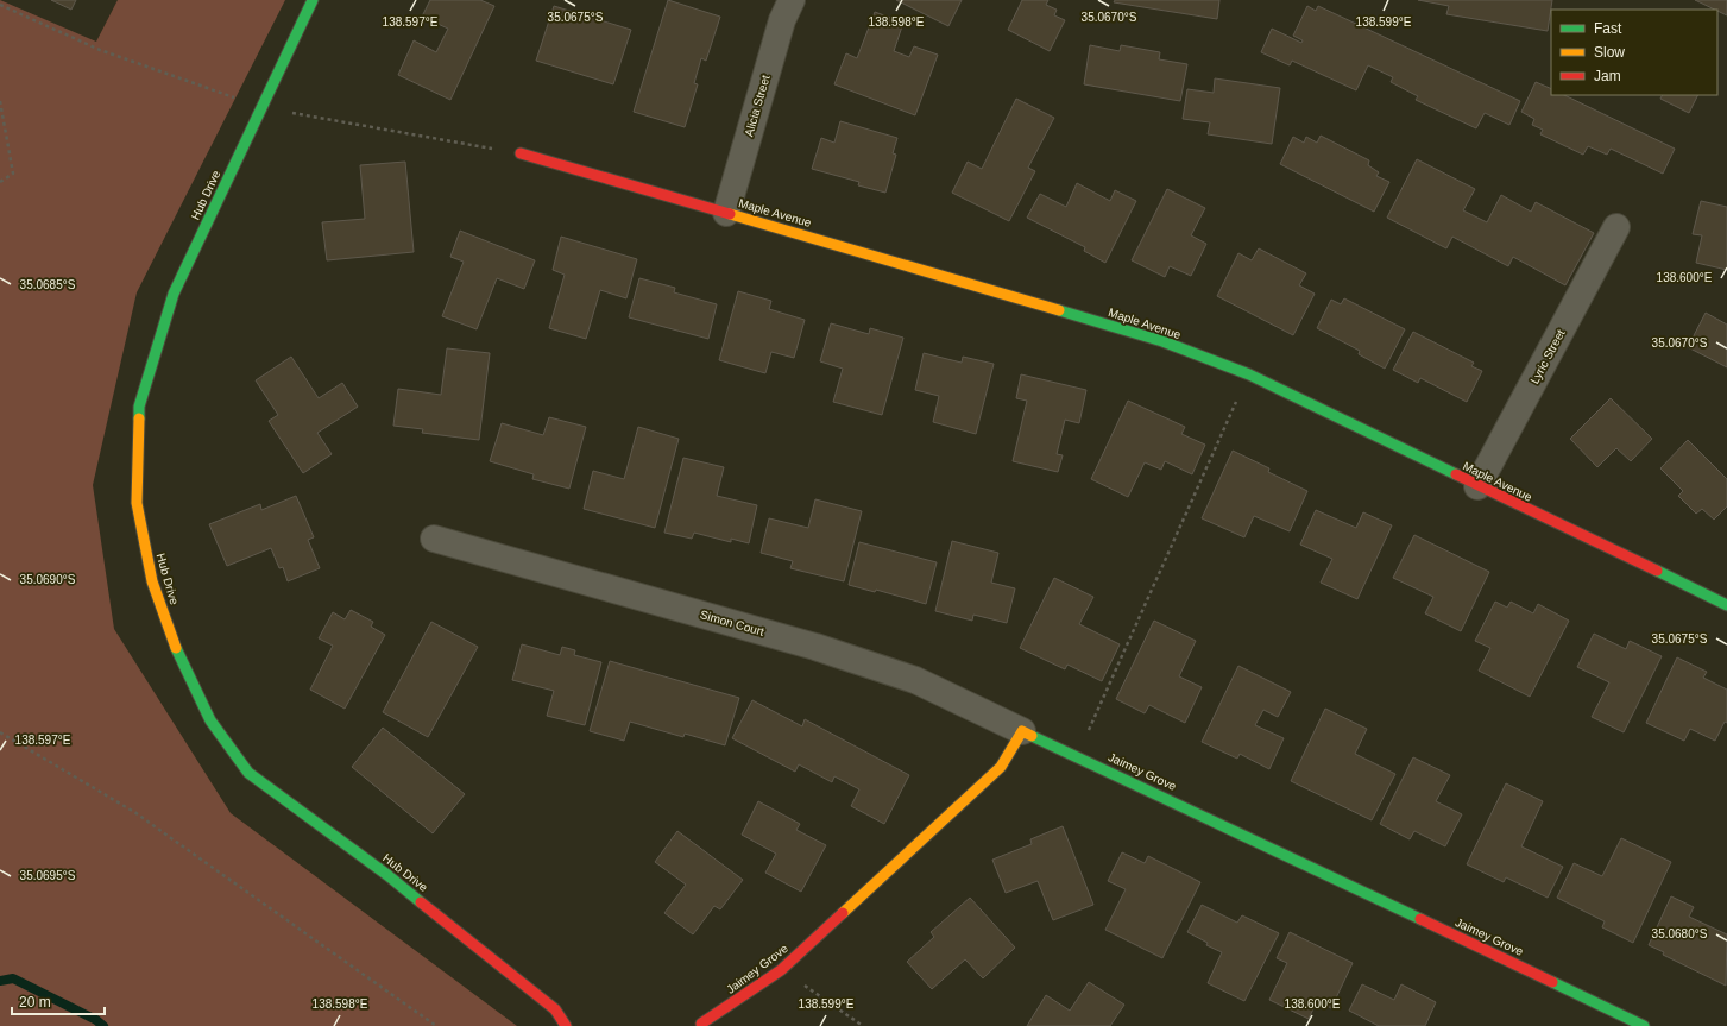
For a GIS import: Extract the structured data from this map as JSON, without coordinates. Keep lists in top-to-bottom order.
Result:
{
  "streets": {
    "street": [
      "Alicia Street",
      "Hub Drive",
      "Maple Avenue",
      "Lyric Street",
      "Simon Court",
      "Jaimey Grove"
    ]
  },
  "crossings": [
    ["Alicia Street", "Maple Avenue"],
    ["Maple Avenue", "Lyric Street"],
    ["Simon Court", "Jaimey Grove"]
  ],
  "legend": ["Fast", "Slow", "Jam"],
  "scale_bar": "20 m",
  "coordinates": [
    "35.0675°S",
    "35.0670°S",
    "138.597°E",
    "138.598°E",
    "138.599°E",
    "138.600°E",
    "35.0685°S",
    "35.0690°S",
    "35.0695°S",
    "35.0680°S"
  ]
}
